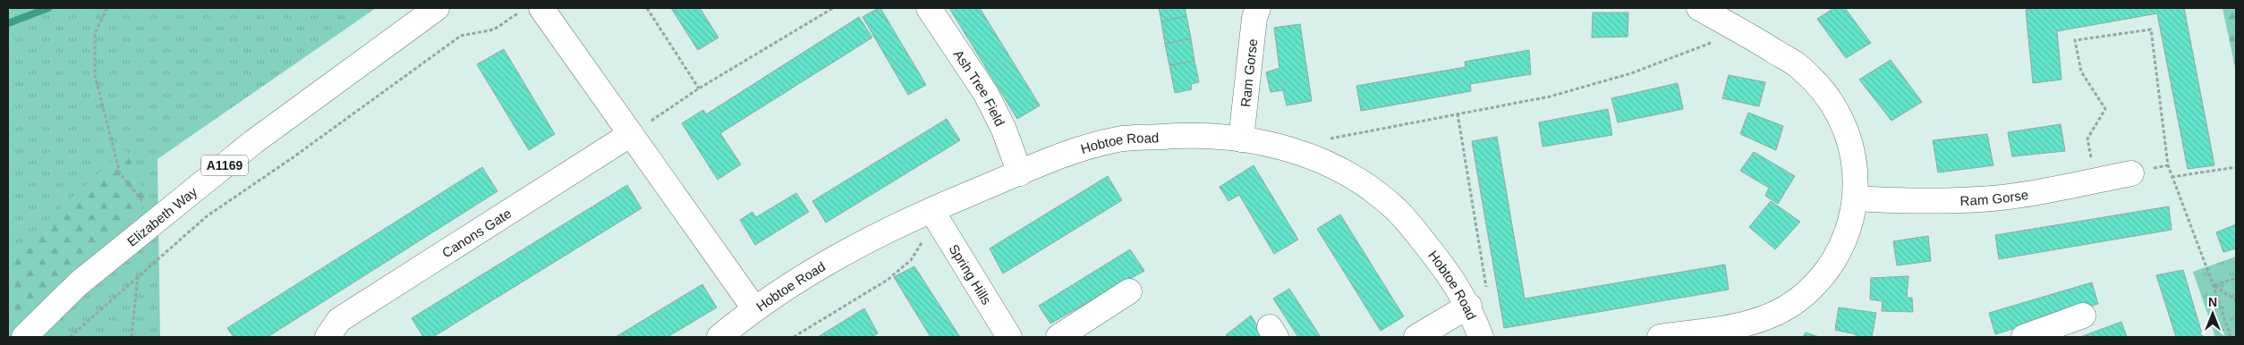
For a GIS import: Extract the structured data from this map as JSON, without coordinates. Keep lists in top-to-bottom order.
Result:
{
  "streets": {
    "street": [
      "Ram Gorse",
      "Ash Tree Field",
      "Hobtoe Road",
      "A1169",
      "Elizabeth Way",
      "Canons Gate",
      "Spring Hills"
    ]
  },
  "crossings": [
    ["Ram Gorse", "Hobtoe Road"],
    ["Ash Tree Field", "Hobtoe Road"],
    ["Hobtoe Road", "Spring Hills"]
  ],
  "north": "top"
}
